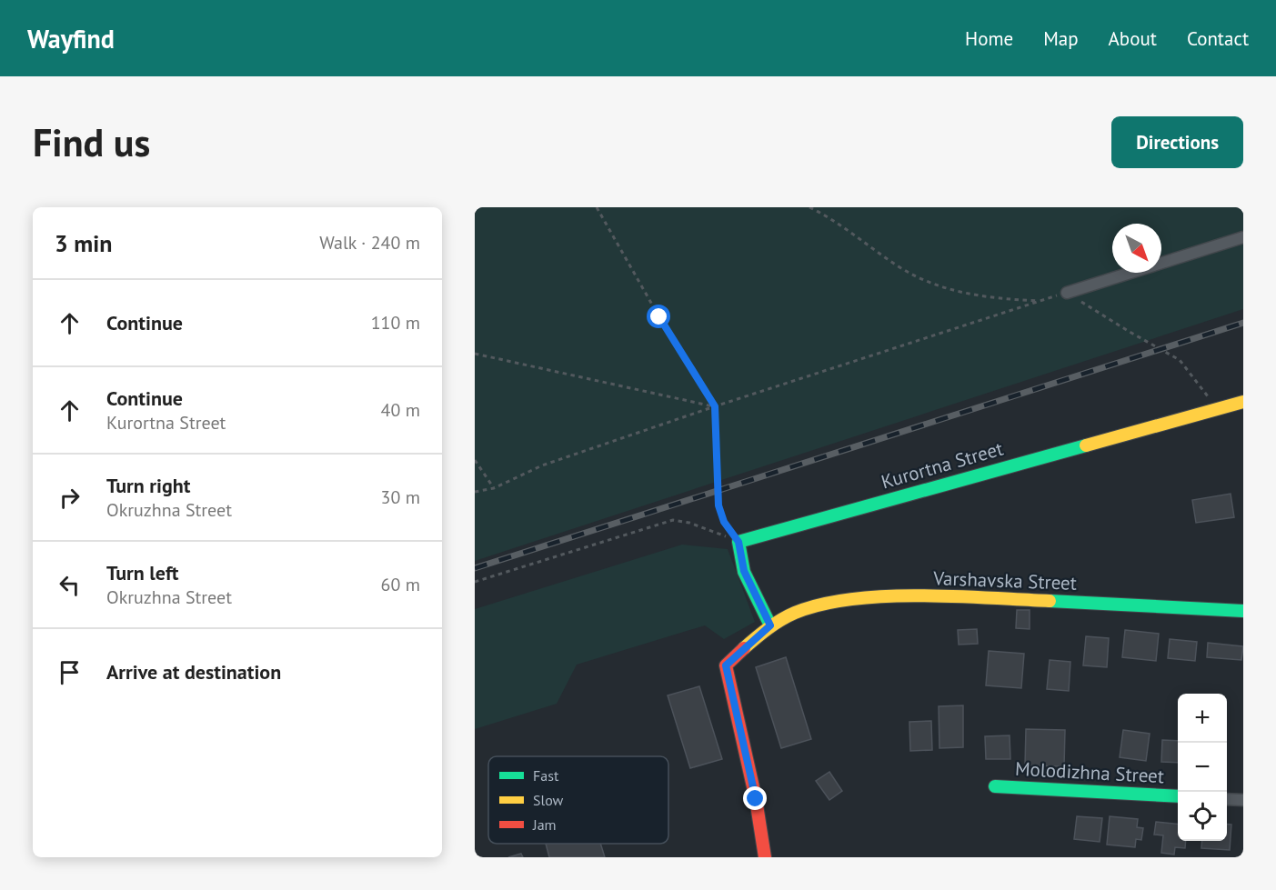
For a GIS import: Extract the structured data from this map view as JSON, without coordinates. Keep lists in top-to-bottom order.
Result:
{
  "streets": {
    "street": ["Kurortna Street", "Varshavska Street", "Molodizhna Street"]
  },
  "legend": ["Fast", "Slow", "Jam"],
  "north": "bottom right",
  "page": {
    "header": "Wayfind",
    "nav": [
      "Home",
      "Map",
      "About",
      "Contact"
    ],
    "buttons": "Directions",
    "title": "Find us",
    "heading": ["3 min", "Walk · 240 m"],
    "list": [
      ["Continue", "110 m"],
      ["Continue", "Kurortna Street", "40 m"],
      ["Turn right", "Okruzhna Street", "30 m"],
      ["Turn left", "Okruzhna Street", "60 m"],
      "Arrive at destination"
    ],
    "map_buttons": ["+", "−"]
  }
}
